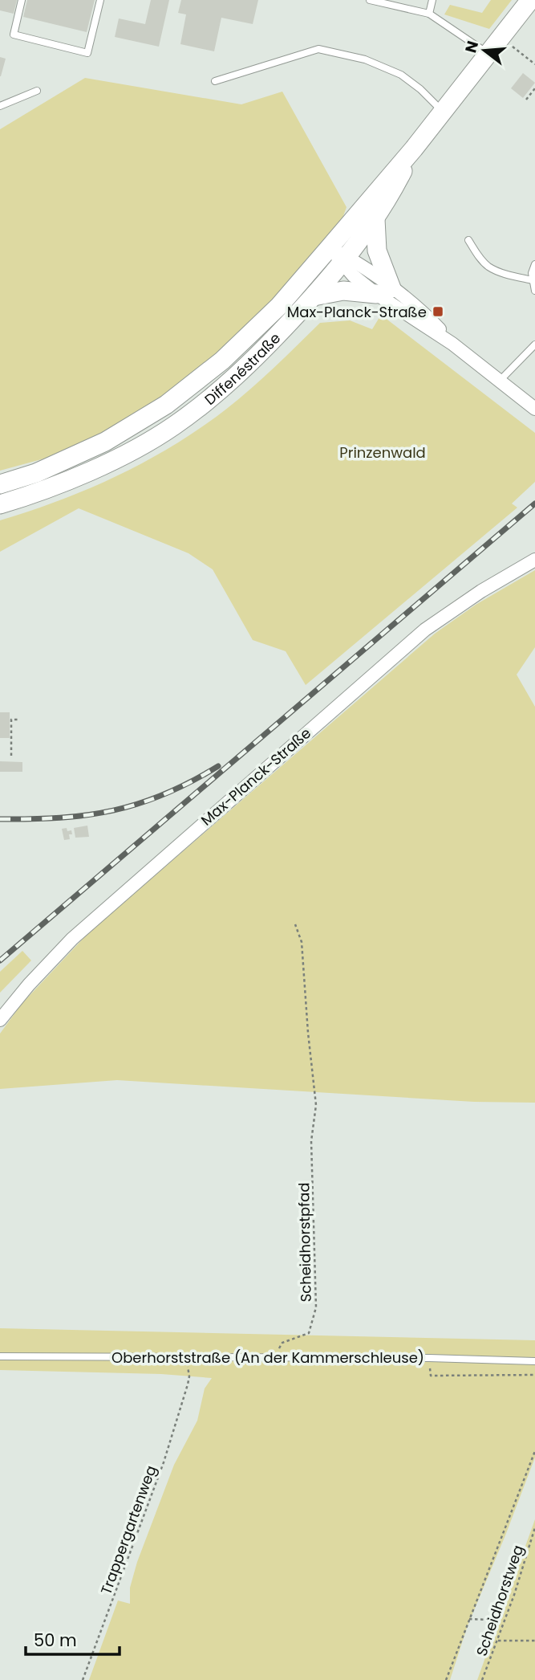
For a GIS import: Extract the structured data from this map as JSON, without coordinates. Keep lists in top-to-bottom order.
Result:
{
  "streets": {
    "main road": ["Diffenéstraße"],
    "street": ["Max-Planck-Straße"],
    "lane": ["Oberhorststraße (An der Kammerschleuse)"],
    "path": ["Scheidhorstpfad", "Trappergartenweg", "Scheidhorstweg"]
  },
  "crossings": [
    ["Scheidhorstpfad", "Oberhorststraße (An der Kammerschleuse)"],
    ["Oberhorststraße (An der Kammerschleuse)", "Trappergartenweg"]
  ],
  "parks": ["Prinzenwald"],
  "places": {
    "transit": ["Max-Planck-Straße"]
  },
  "scale_bar": "50 m",
  "north": "left"
}
